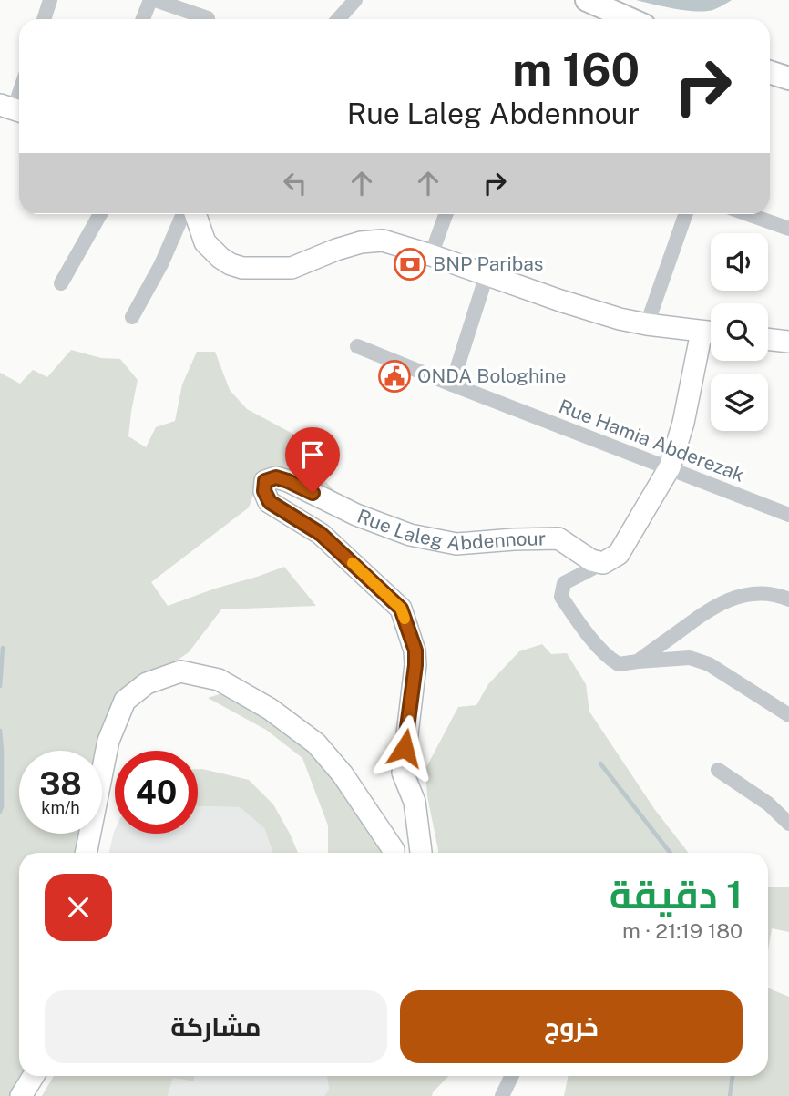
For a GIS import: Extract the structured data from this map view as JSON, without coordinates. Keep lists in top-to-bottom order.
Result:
{
  "streets": {
    "street": ["Rue Hamia Abderezak", "Rue Laleg Abdennour"]
  },
  "places": {
    "bank": ["BNP Paribas"],
    "public building": ["ONDA Bologhine"]
  },
  "page": {
    "turn": ["160 m", "Rue Laleg Abdennour"],
    "speed": "38 km/h",
    "limit": "40",
    "heading": ["1 دقيقة", "180 m · 21:19"],
    "buttons": ["خروج", "مشاركة"]
  }
}
